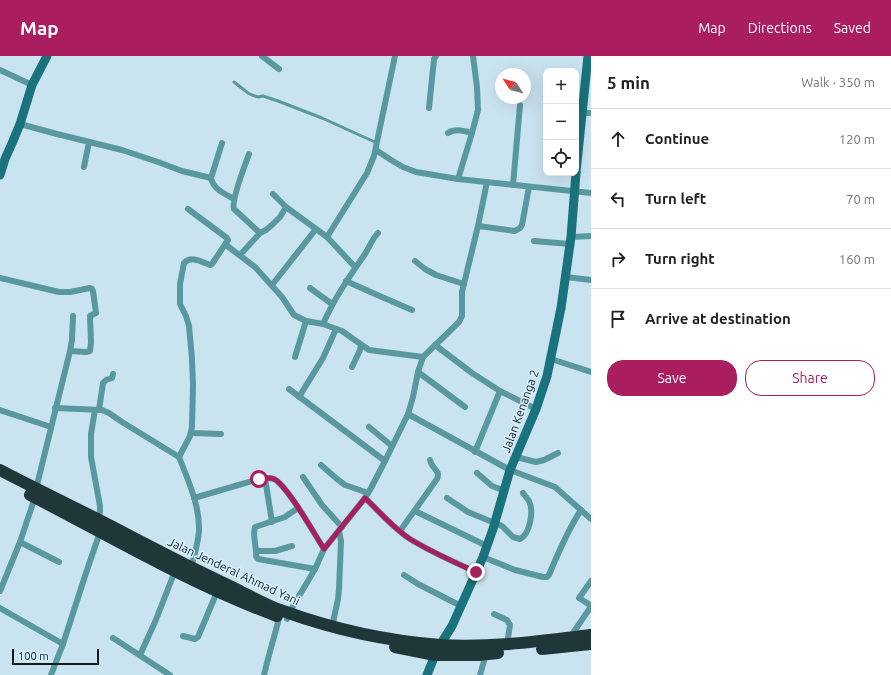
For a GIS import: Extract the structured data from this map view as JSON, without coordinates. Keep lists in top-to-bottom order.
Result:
{
  "streets": {
    "highway": ["Jalan Jenderal Ahmad Yani"],
    "main road": ["Jalan Kenanga 2"]
  },
  "crossings": [
    ["Jalan Kenanga 2", "Jalan Jenderal Ahmad Yani"]
  ],
  "scale_bar": "100 m",
  "north": "top left",
  "page": {
    "header": "Map",
    "nav": ["Map", "Directions", "Saved"],
    "heading": ["5 min", "Walk · 350 m"],
    "map_buttons": ["+", "−"],
    "list": [
      ["Continue", "120 m"],
      ["Turn left", "70 m"],
      ["Turn right", "160 m"],
      "Arrive at destination"
    ],
    "buttons": ["Save", "Share"],
    "scale": "100 m"
  }
}
